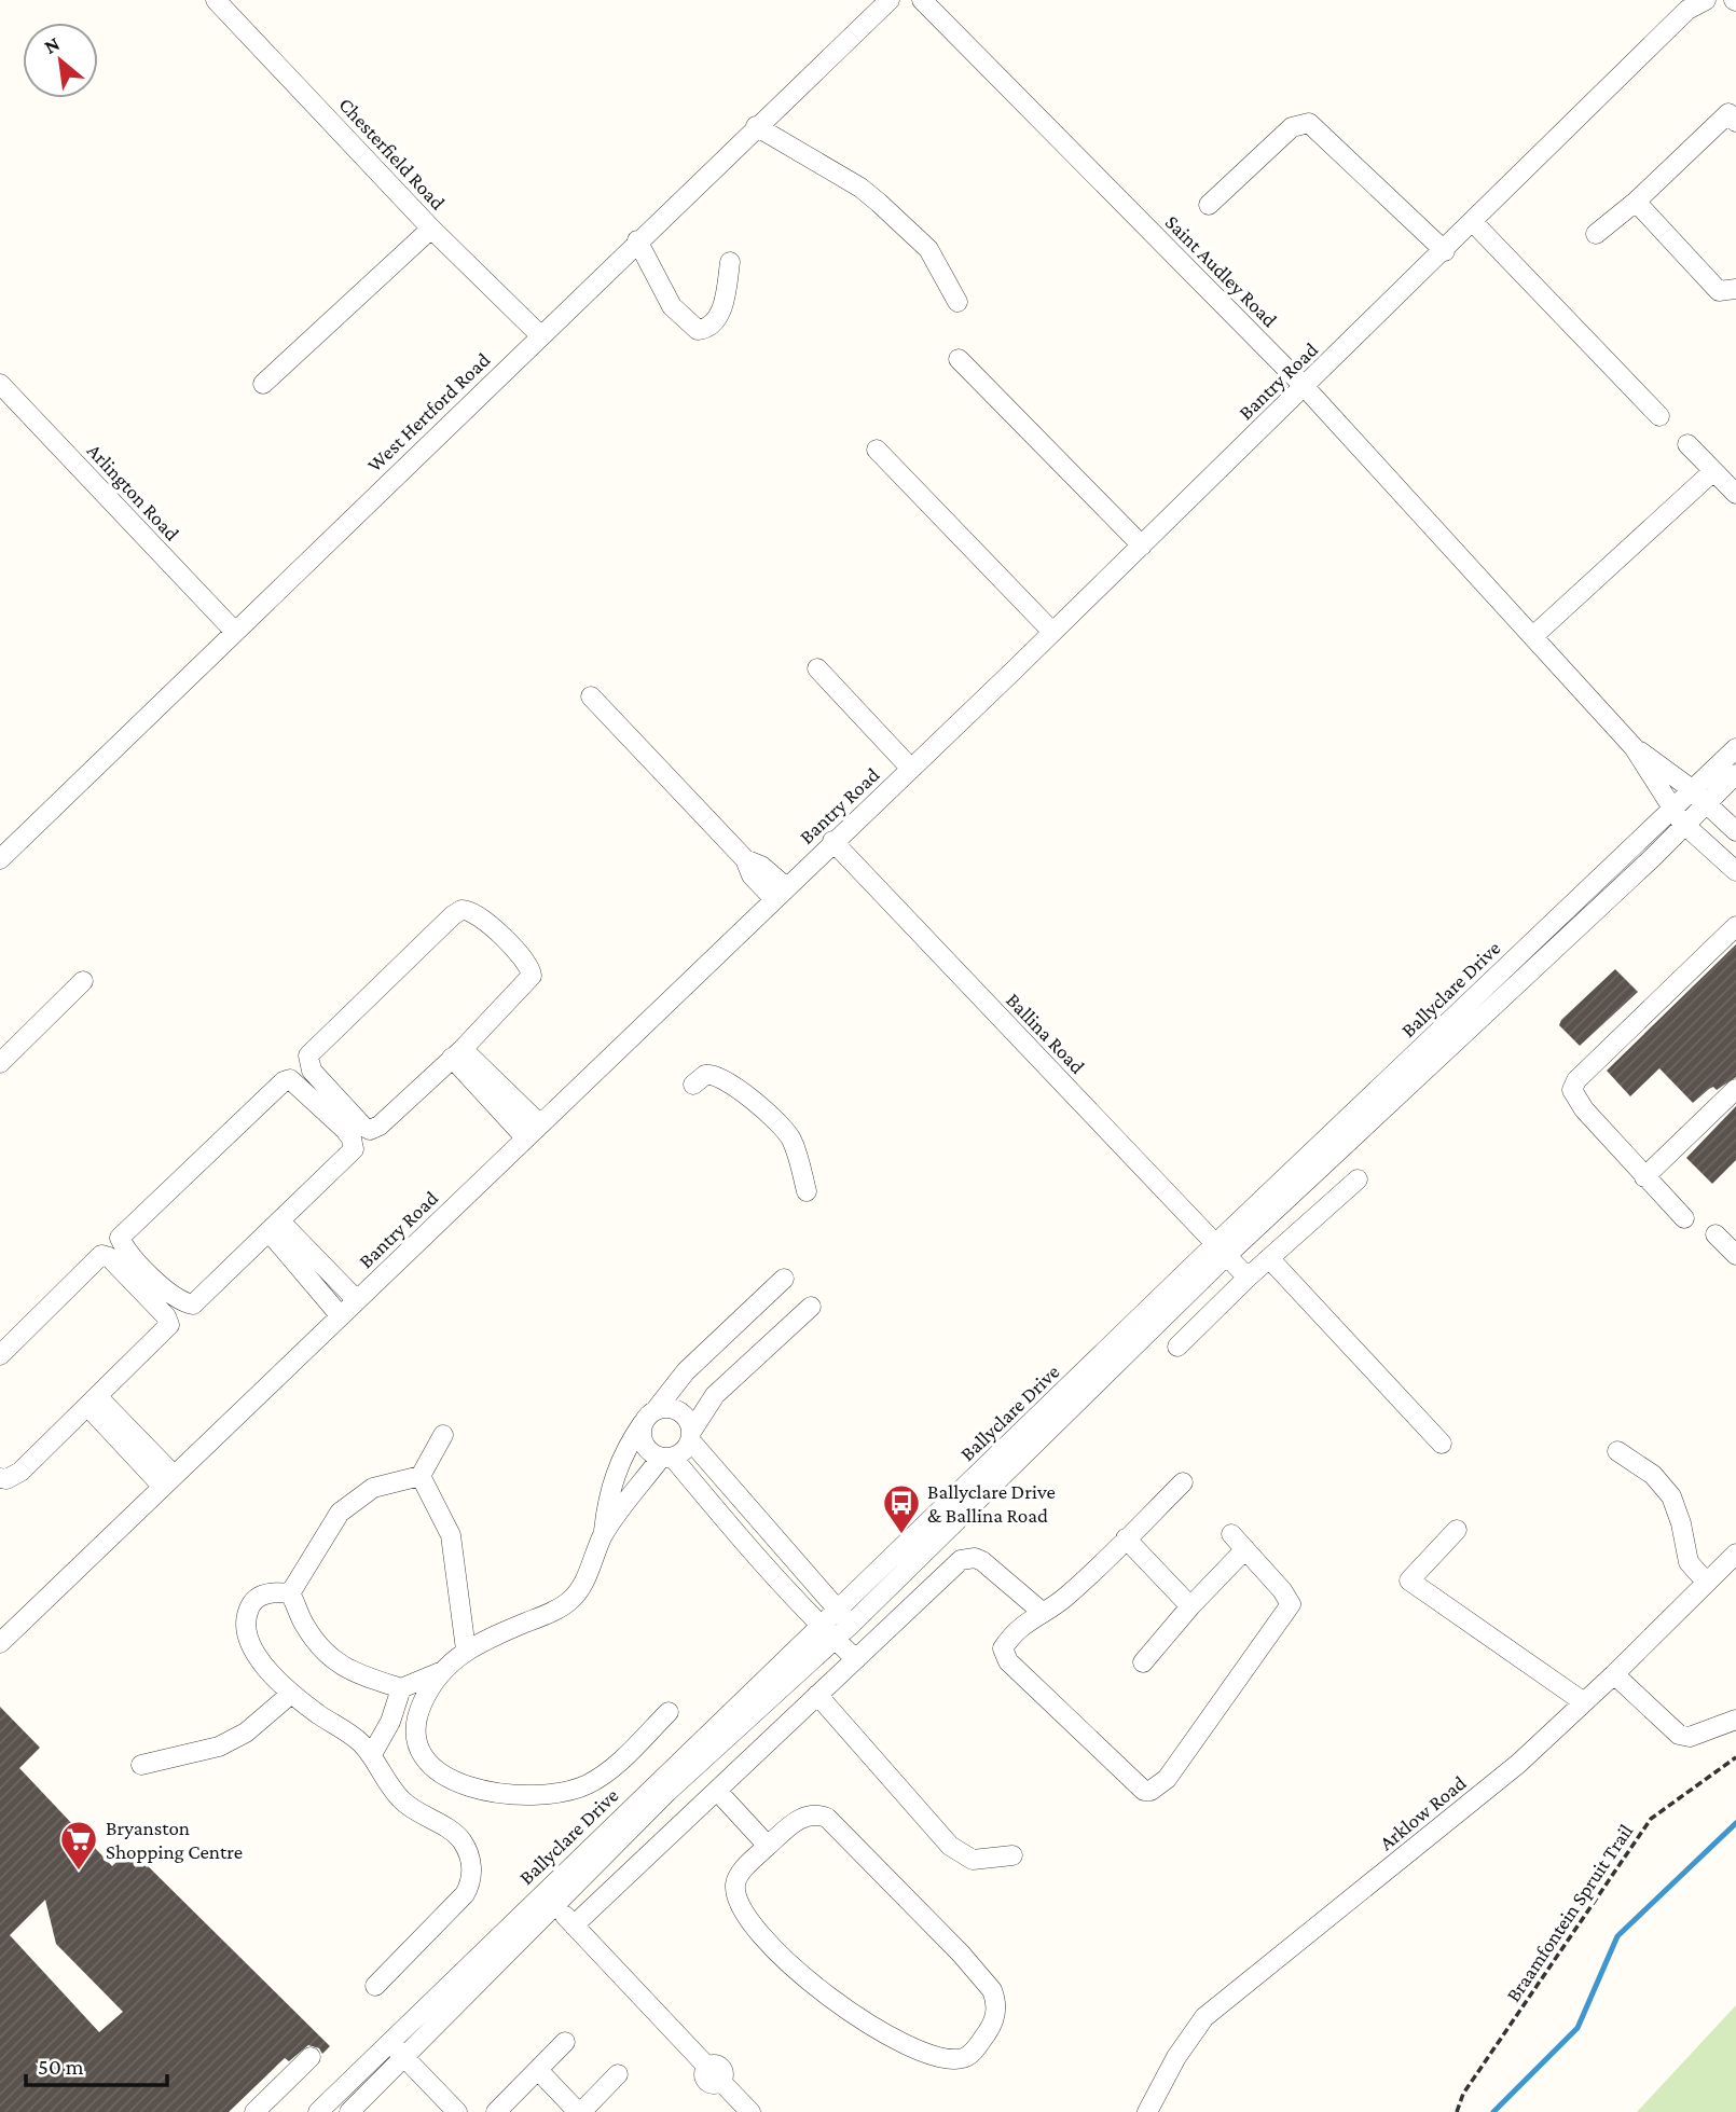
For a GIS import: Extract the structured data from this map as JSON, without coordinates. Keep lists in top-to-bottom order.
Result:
{
  "streets": {
    "street": [
      "Chesterfield Road",
      "Saint Audley Road",
      "Bantry Road",
      "West Hertford Road",
      "Arlington Road",
      "Ballyclare Drive",
      "Ballina Road",
      "Arklow Road"
    ],
    "path": ["Braamfontein Spruit Trail"]
  },
  "crossings": [
    ["Chesterfield Road", "West Hertford Road"],
    ["Saint Audley Road", "Bantry Road"],
    ["Saint Audley Road", "Ballyclare Drive"],
    ["Bantry Road", "Ballina Road"],
    ["West Hertford Road", "Arlington Road"],
    ["Ballyclare Drive", "Ballina Road"]
  ],
  "places": {
    "bus stop": ["Ballyclare Drive & Ballina Road"],
    "supermarket": ["Bryanston Shopping Centre"]
  },
  "scale_bar": "50 m",
  "north": "top left"
}
